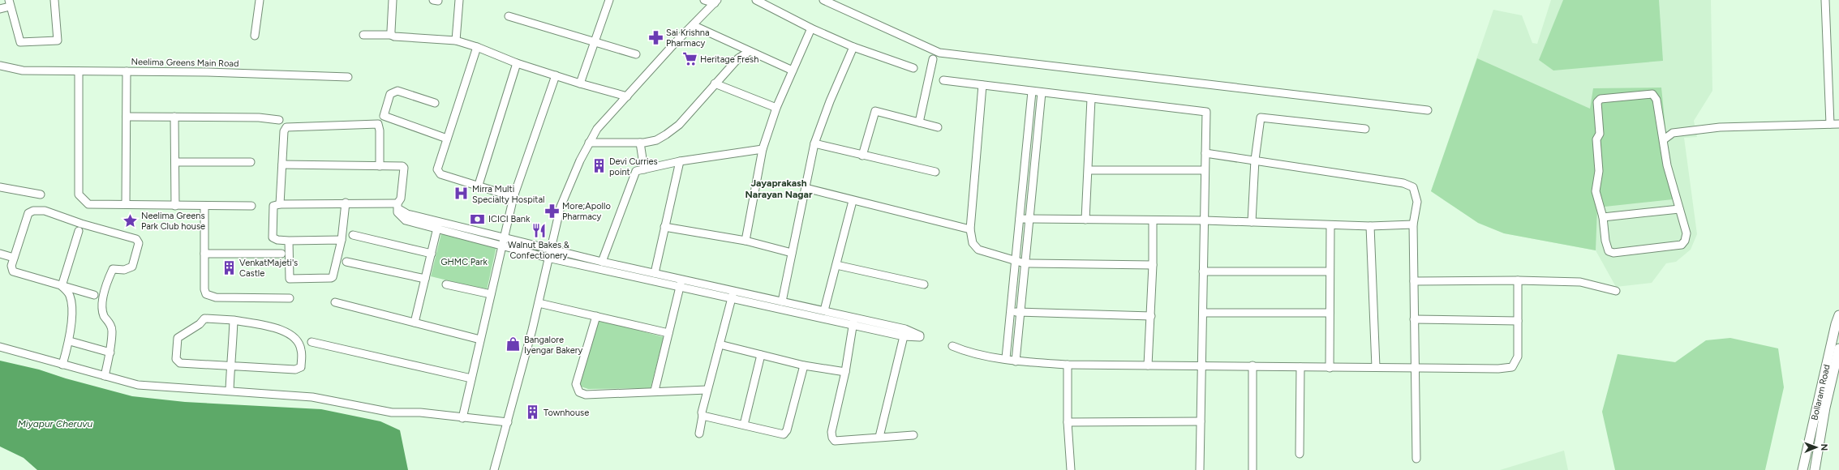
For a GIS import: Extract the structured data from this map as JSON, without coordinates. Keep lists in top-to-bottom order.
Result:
{
  "streets": {
    "main road": ["Bollaram Road"],
    "street": ["Neelima Greens Main Road"]
  },
  "districts": ["Jayaprakash Narayan Nagar"],
  "water": ["Miyapur Cheruvu"],
  "parks": ["GHMC Park"],
  "places": {
    "pharmacy": ["Sai Krishna Pharmacy", "More;Apollo Pharmacy"],
    "supermarket": ["Heritage Fresh"],
    "building": ["Devi Curries point", "VenkatMajeti's Castle", "Townhouse"],
    "hospital": ["Mirra Multi Specialty Hospital"],
    "bank": ["ICICI Bank"],
    "place": ["Neelima Greens Park Club house"],
    "restaurant": ["Walnut Bakes & Confectionery"],
    "shop": ["Bangalore Iyengar Bakery"]
  },
  "north": "right"
}
